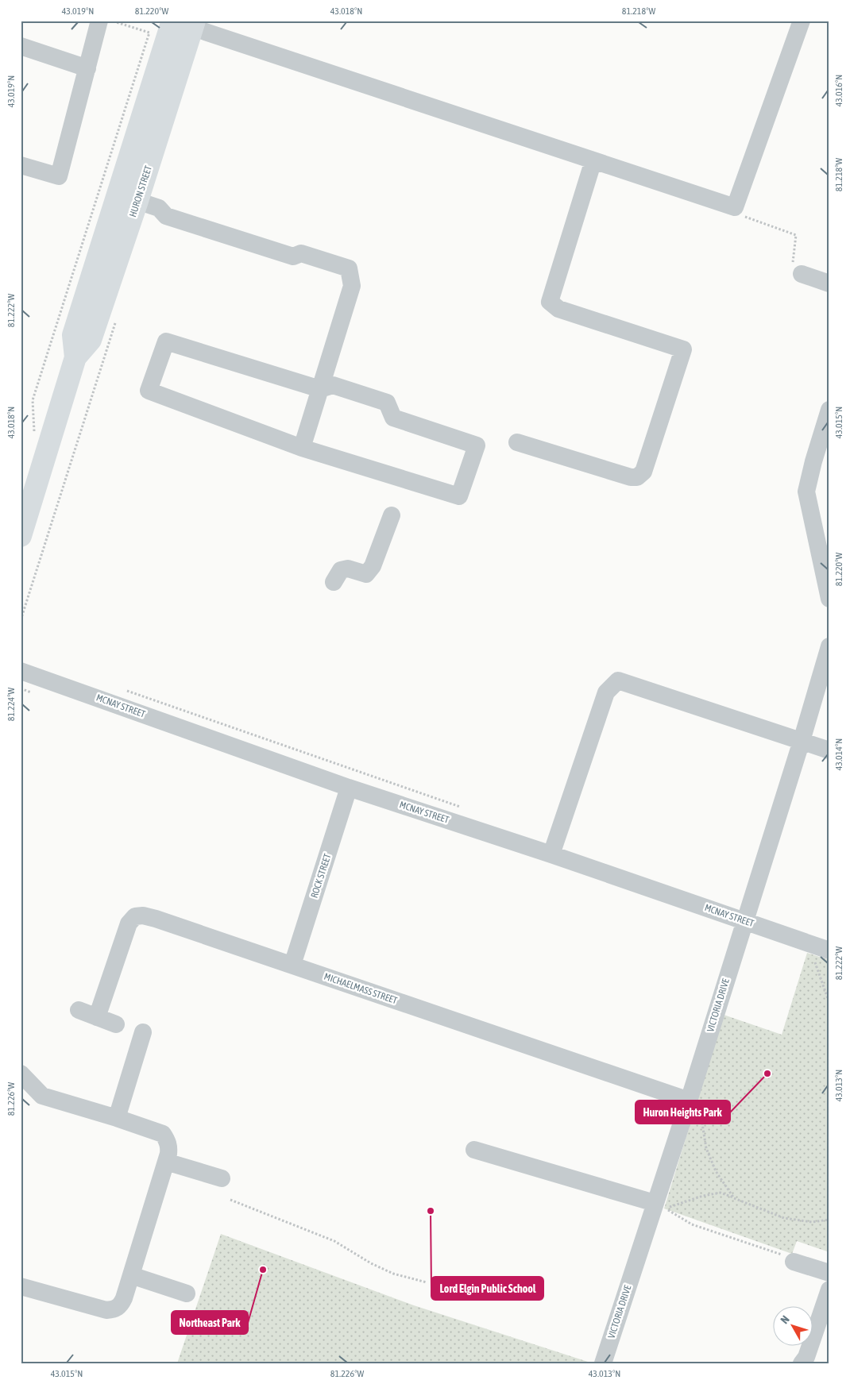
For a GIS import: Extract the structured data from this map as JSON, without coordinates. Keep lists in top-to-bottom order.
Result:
{
  "streets": {
    "main road": ["HURON STREET"],
    "street": [
      "MCNAY STREET",
      "ROCK STREET",
      "MICHAELMASS STREET",
      "VICTORIA DRIVE"
    ]
  },
  "crossings": [
    ["MCNAY STREET", "ROCK STREET"],
    ["MCNAY STREET", "VICTORIA DRIVE"],
    ["ROCK STREET", "MICHAELMASS STREET"],
    ["MICHAELMASS STREET", "VICTORIA DRIVE"]
  ],
  "places": ["Huron Heights Park", "Lord Elgin Public School", "Northeast Park"],
  "north": "top left",
  "coordinates": [
    "43.019°N",
    "81.220°W",
    "43.018°N",
    "81.218°W",
    "43.016°N",
    "81.222°W",
    "43.015°N",
    "81.224°W",
    "43.014°N",
    "43.013°N",
    "81.226°W"
  ]
}
